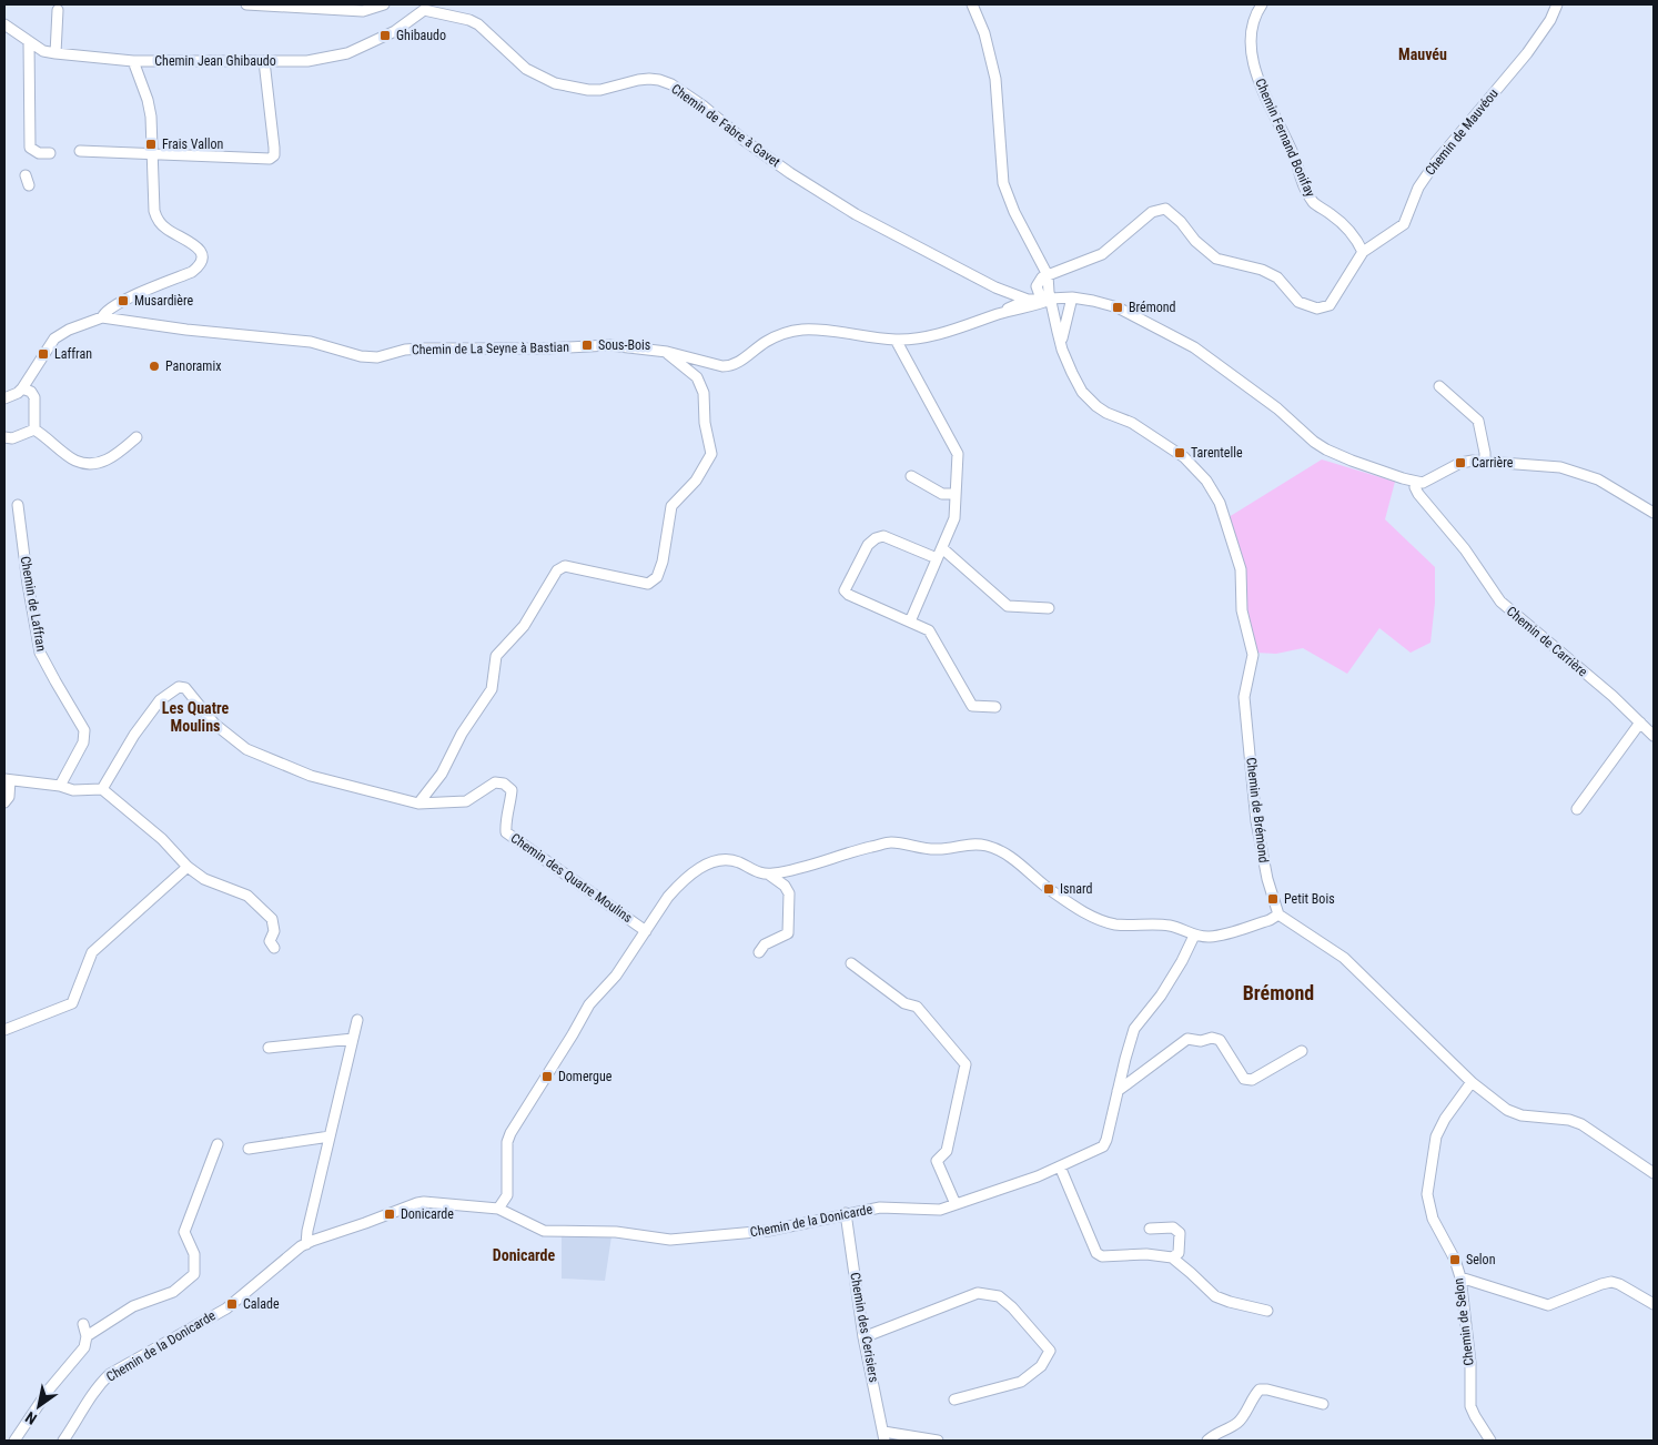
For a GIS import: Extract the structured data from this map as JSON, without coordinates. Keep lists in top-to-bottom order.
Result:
{
  "streets": {
    "street": [
      "Chemin Jean Ghibaudo",
      "Chemin de Fabre à Gavet",
      "Chemin de Mauvéou",
      "Chemin Fernand Bonifay",
      "Chemin de La Seyne à Bastian",
      "Chemin de Laffran",
      "Chemin de Carrière",
      "Chemin de Brémond",
      "Chemin des Quatre Moulins",
      "Chemin de la Donicarde",
      "Chemin de Selon",
      "Chemin des Cerisiers"
    ]
  },
  "crossings": [
    ["Chemin Jean Ghibaudo", "Chemin de Fabre à Gavet"],
    ["Chemin de Fabre à Gavet", "Chemin de La Seyne à Bastian"],
    ["Chemin de Mauvéou", "Chemin Fernand Bonifay"],
    ["Chemin de La Seyne à Bastian", "Chemin de Carrière"],
    ["Chemin de La Seyne à Bastian", "Chemin de Brémond"],
    ["Chemin de Brémond", "Chemin des Quatre Moulins"],
    ["Chemin des Quatre Moulins", "Chemin de la Donicarde"],
    ["Chemin de la Donicarde", "Chemin des Cerisiers"]
  ],
  "districts": [
    "Mauvéu",
    "Les Quatre Moulins",
    "Brémond",
    "Donicarde"
  ],
  "places": {
    "transit": [
      "Ghibaudo",
      "Frais Vallon",
      "Musardière",
      "Brémond",
      "Sous-Bois",
      "Laffran",
      "Tarentelle",
      "Carrière",
      "Isnard",
      "Petit Bois",
      "Domergue",
      "Donicarde",
      "Selon",
      "Calade"
    ],
    "other": ["Panoramix"]
  },
  "north": "bottom left"
}
